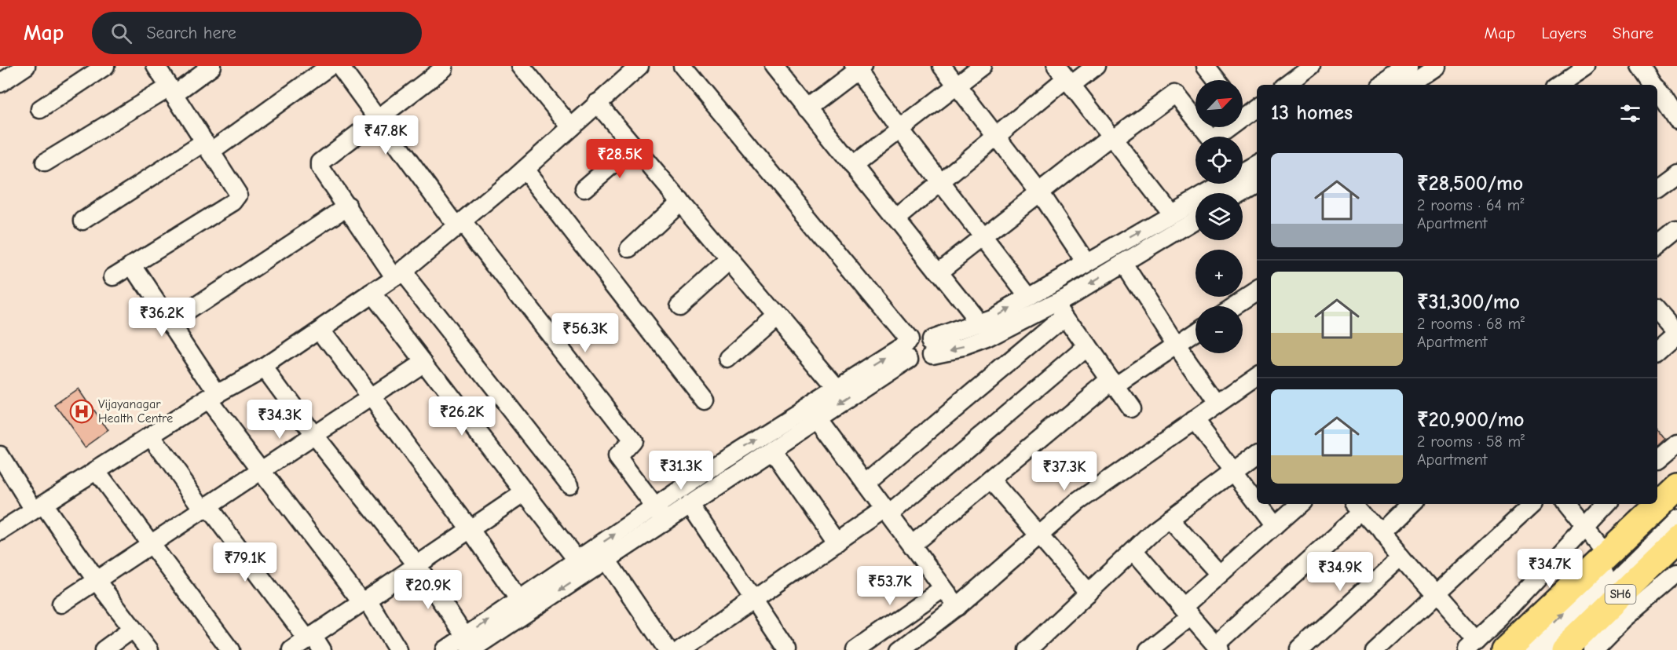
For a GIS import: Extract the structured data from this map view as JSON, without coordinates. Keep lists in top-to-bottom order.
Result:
{
  "streets": {
    "highway": ["SH6"]
  },
  "places": {
    "hospital": ["Vijayanagar Health Centre"]
  },
  "north": "top right",
  "page": {
    "header": "Map",
    "search": "Search here",
    "nav": ["Map", "Layers", "Share"],
    "map_buttons": ["+", "−"],
    "heading": "13 homes",
    "price": [
      "₹47.8K",
      "₹28.5K",
      "₹36.2K",
      "₹56.3K",
      "₹26.2K",
      "₹34.3K",
      "₹31.3K",
      "₹37.3K",
      "₹79.1K",
      "₹34.7K",
      "₹34.9K",
      "₹53.7K",
      "₹20.9K"
    ],
    "list": [
      {
        "name": "₹28,500/mo",
        "note": "2 rooms · 64 m² · Apartment"
      },
      {
        "name": "₹31,300/mo",
        "note": "2 rooms · 68 m² · Apartment"
      },
      {
        "name": "₹20,900/mo",
        "note": "2 rooms · 58 m² · Apartment"
      }
    ]
  }
}
